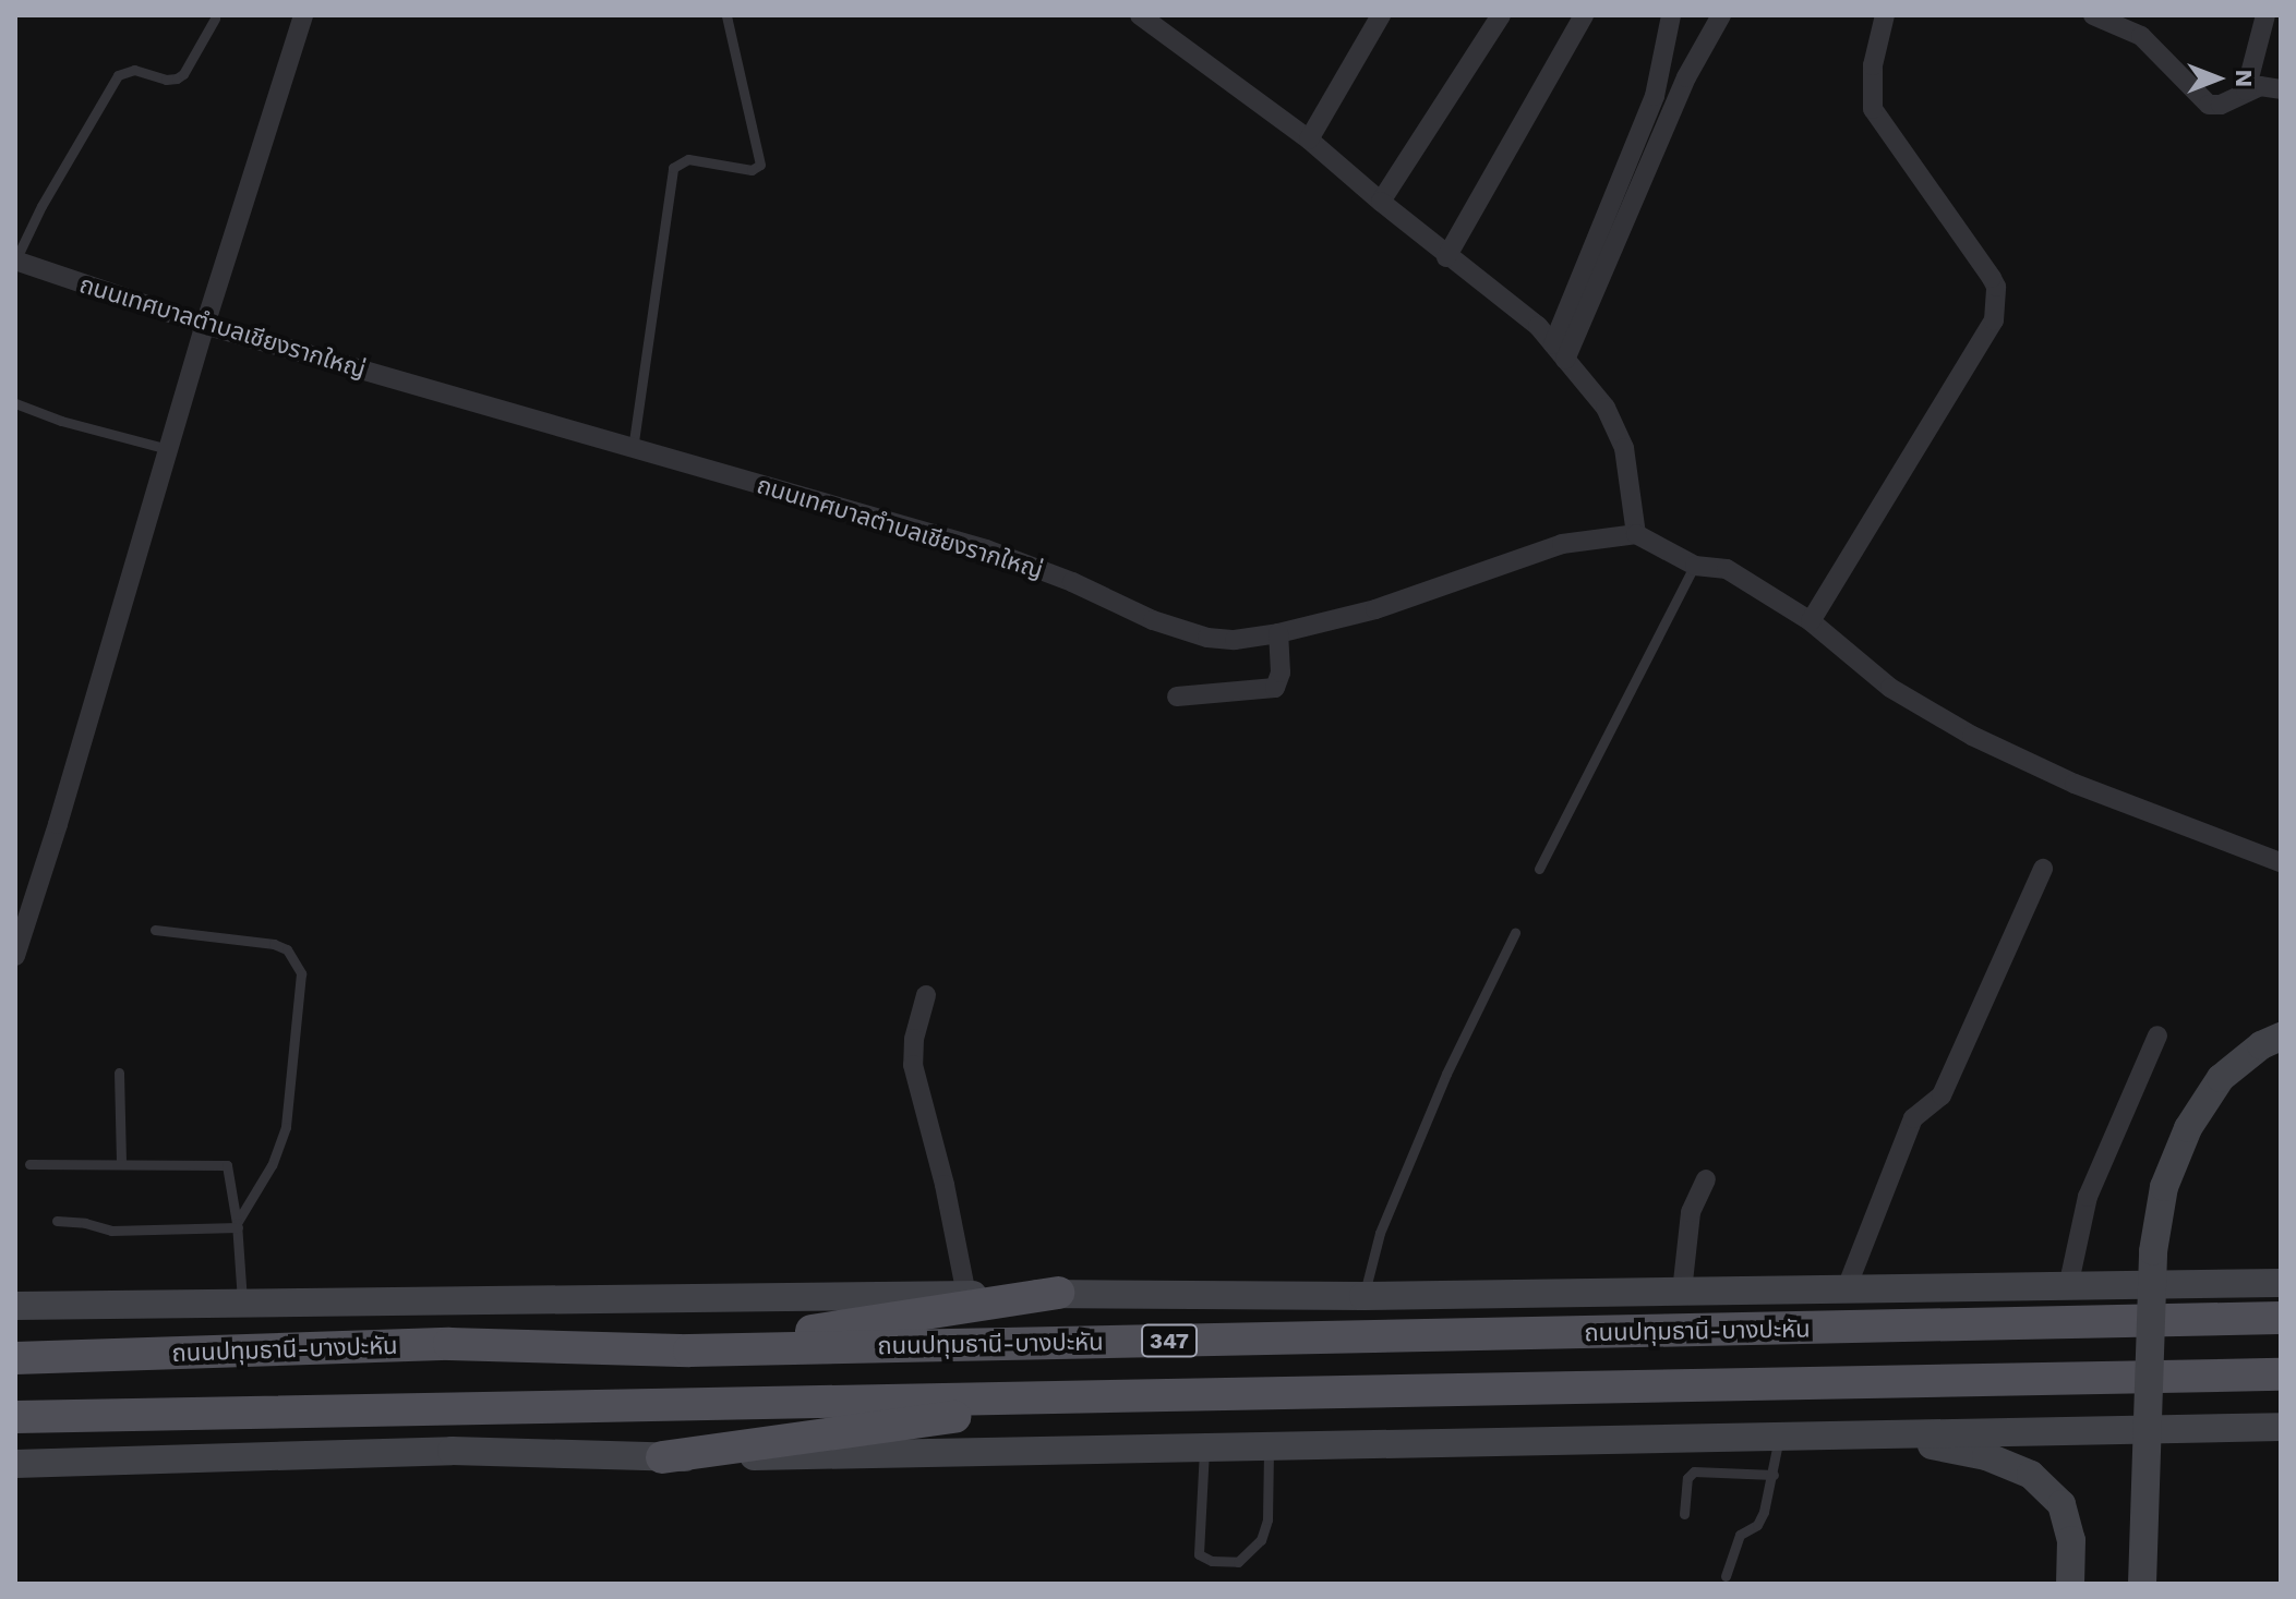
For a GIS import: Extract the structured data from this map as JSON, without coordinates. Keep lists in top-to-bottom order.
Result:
{
  "streets": {
    "main road": ["ถนนปทุมธานี-บางปะหัน", "347"],
    "street": ["ถนนเทศบาลตำบลเชียงรากใหญ่"]
  },
  "north": "right"
}
